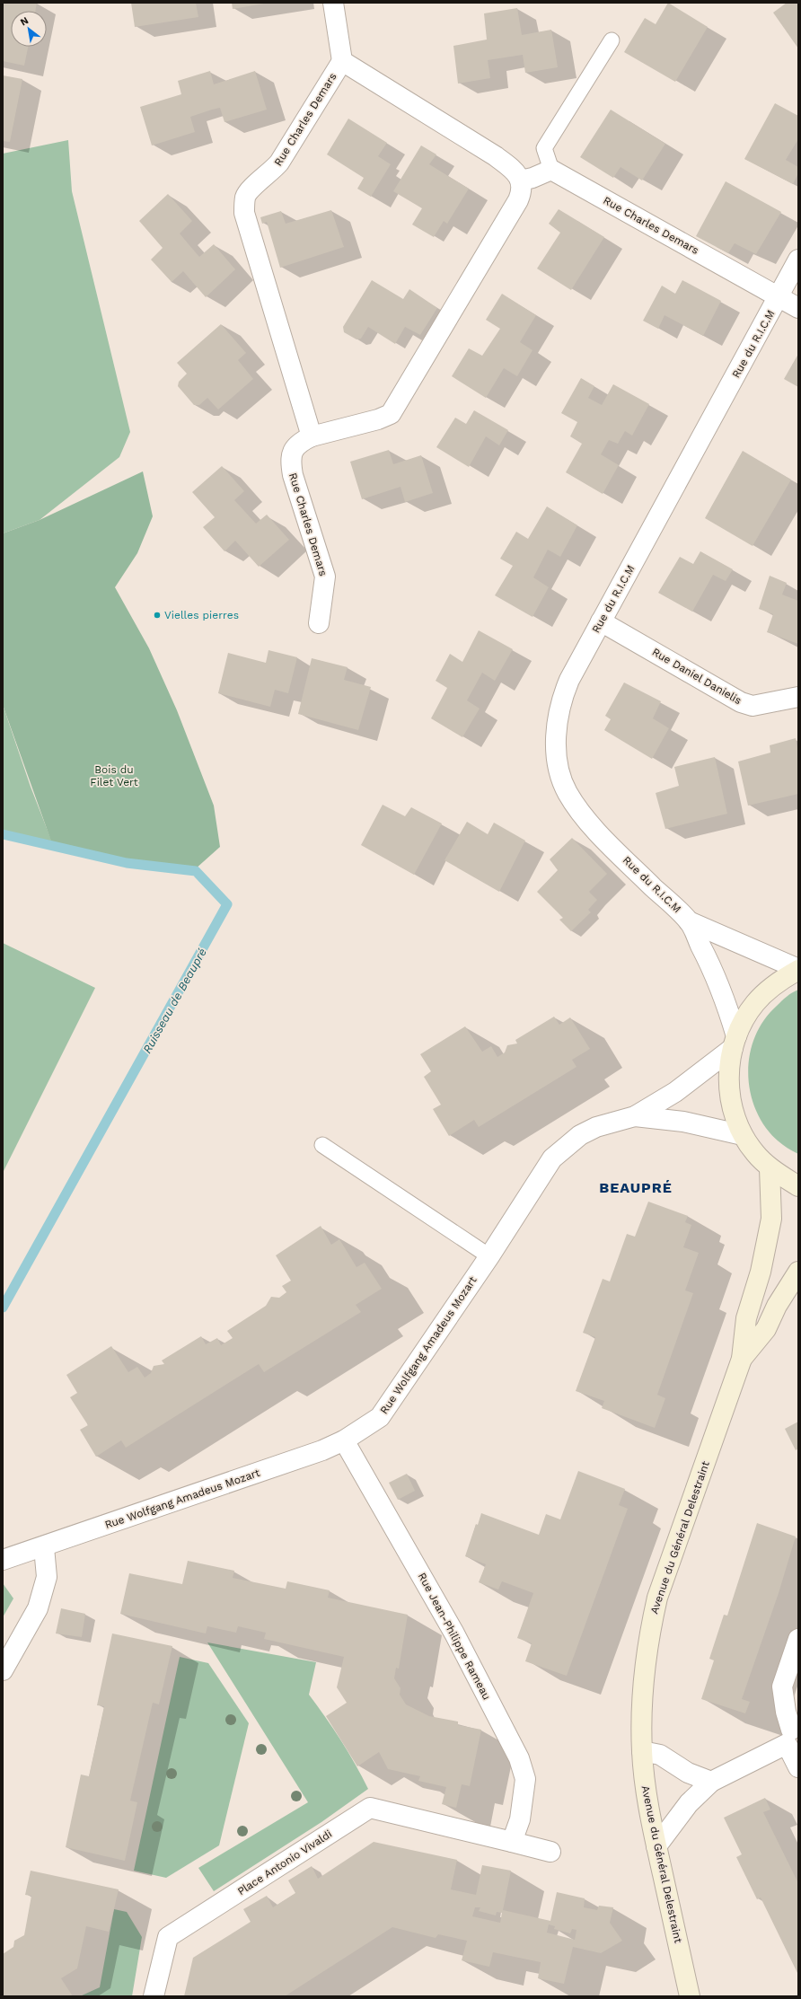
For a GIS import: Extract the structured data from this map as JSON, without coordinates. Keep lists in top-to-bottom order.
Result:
{
  "streets": {
    "street": [
      "Rue Charles Demars",
      "Rue du R.I.C.M",
      "Rue Daniel Danielis",
      "Rue Wolfgang Amadeus Mozart",
      "Avenue du Général Delestraint",
      "Rue Jean-Philippe Rameau",
      "Place Antonio Vivaldi"
    ]
  },
  "crossings": [
    ["Rue Charles Demars", "Rue du R.I.C.M"],
    ["Rue du R.I.C.M", "Rue Daniel Danielis"],
    ["Rue du R.I.C.M", "Rue Wolfgang Amadeus Mozart"],
    ["Rue Wolfgang Amadeus Mozart", "Rue Jean-Philippe Rameau"],
    ["Rue Jean-Philippe Rameau", "Place Antonio Vivaldi"]
  ],
  "districts": ["BEAUPRÉ"],
  "water": ["Ruisseau de Beaupré"],
  "parks": ["Bois du Filet Vert"],
  "places": ["Vielles pierres"],
  "north": "top left"
}
